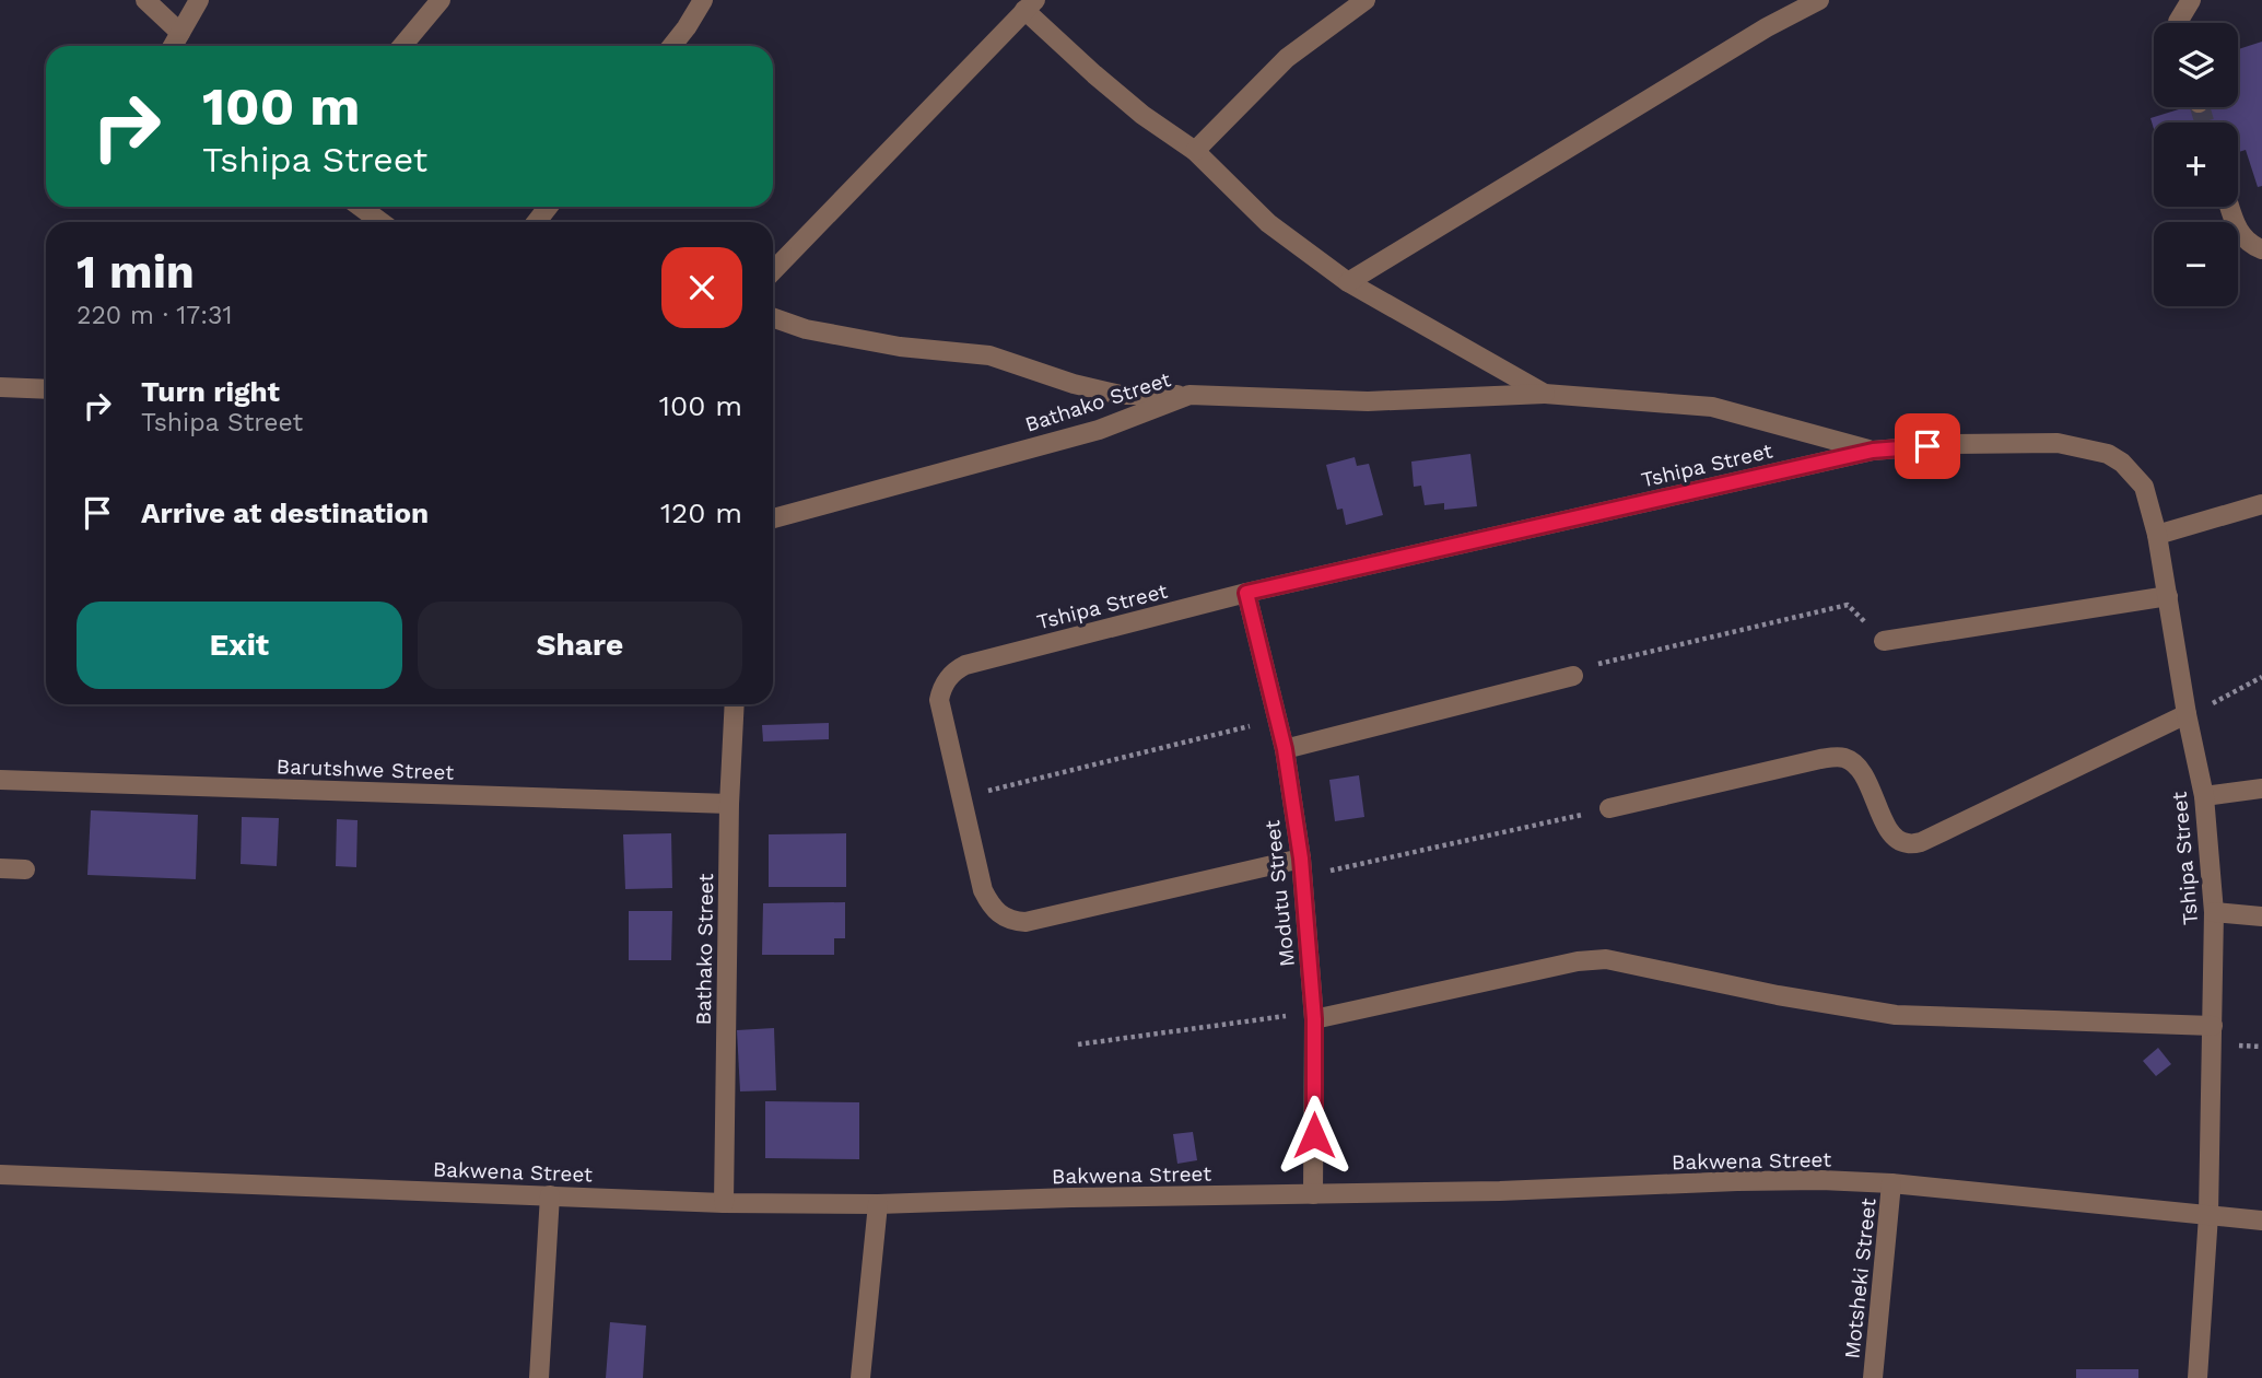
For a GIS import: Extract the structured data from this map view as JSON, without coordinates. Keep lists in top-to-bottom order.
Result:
{
  "streets": {
    "street": [
      "Bathako Street",
      "Tshipa Street",
      "Barutshwe Street",
      "Modutu Street",
      "Bakwena Street",
      "Motsheki Street"
    ]
  },
  "crossings": [
    ["Bathako Street", "Tshipa Street"],
    ["Bathako Street", "Barutshwe Street"],
    ["Bathako Street", "Bakwena Street"],
    ["Tshipa Street", "Modutu Street"],
    ["Tshipa Street", "Bakwena Street"],
    ["Modutu Street", "Bakwena Street"],
    ["Bakwena Street", "Motsheki Street"]
  ],
  "page": {
    "map_buttons": ["+", "−"],
    "turn": ["100 m", "Tshipa Street"],
    "heading": ["1 min", "220 m · 17:31"],
    "list": [
      {
        "name": "Turn right",
        "note": "Tshipa Street",
        "value": "100 m"
      },
      {
        "name": "Arrive at destination",
        "value": "120 m"
      }
    ],
    "buttons": ["Exit", "Share"]
  }
}
